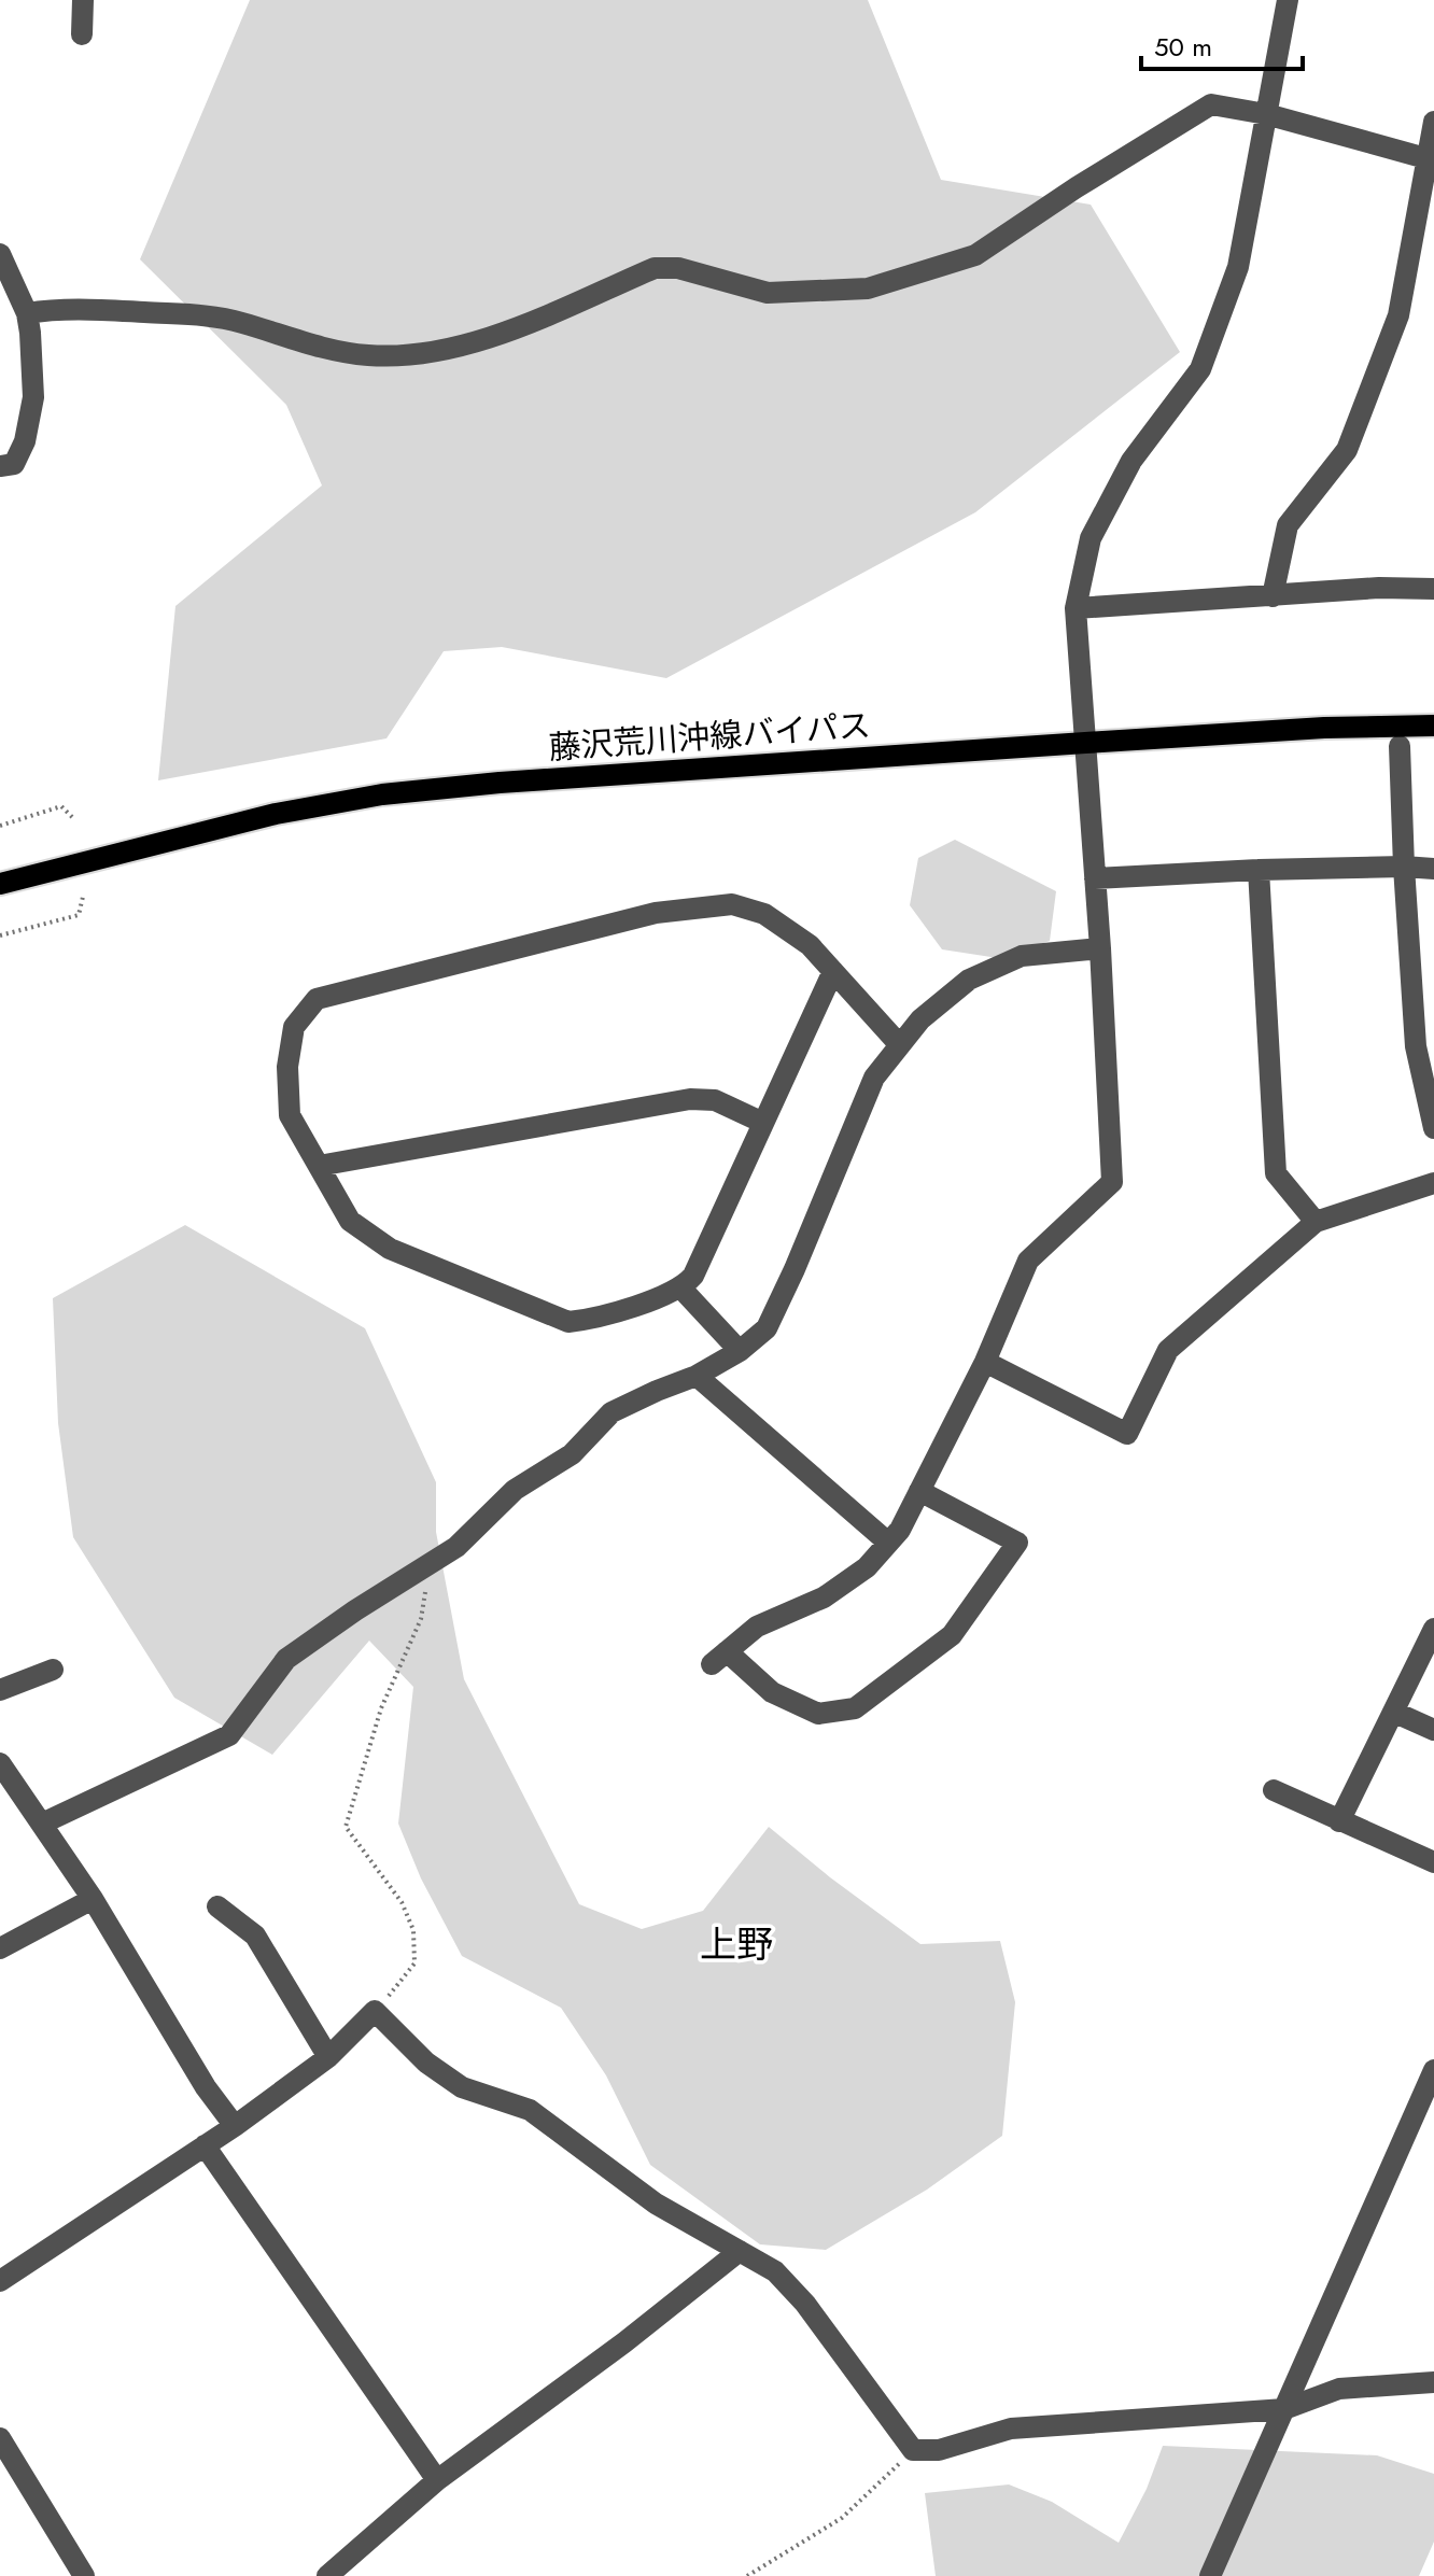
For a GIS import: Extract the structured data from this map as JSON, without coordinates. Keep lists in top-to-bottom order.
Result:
{
  "streets": {
    "main road": ["藤沢荒川沖線バイパス"]
  },
  "districts": ["上野"],
  "scale_bar": "50 m"
}
